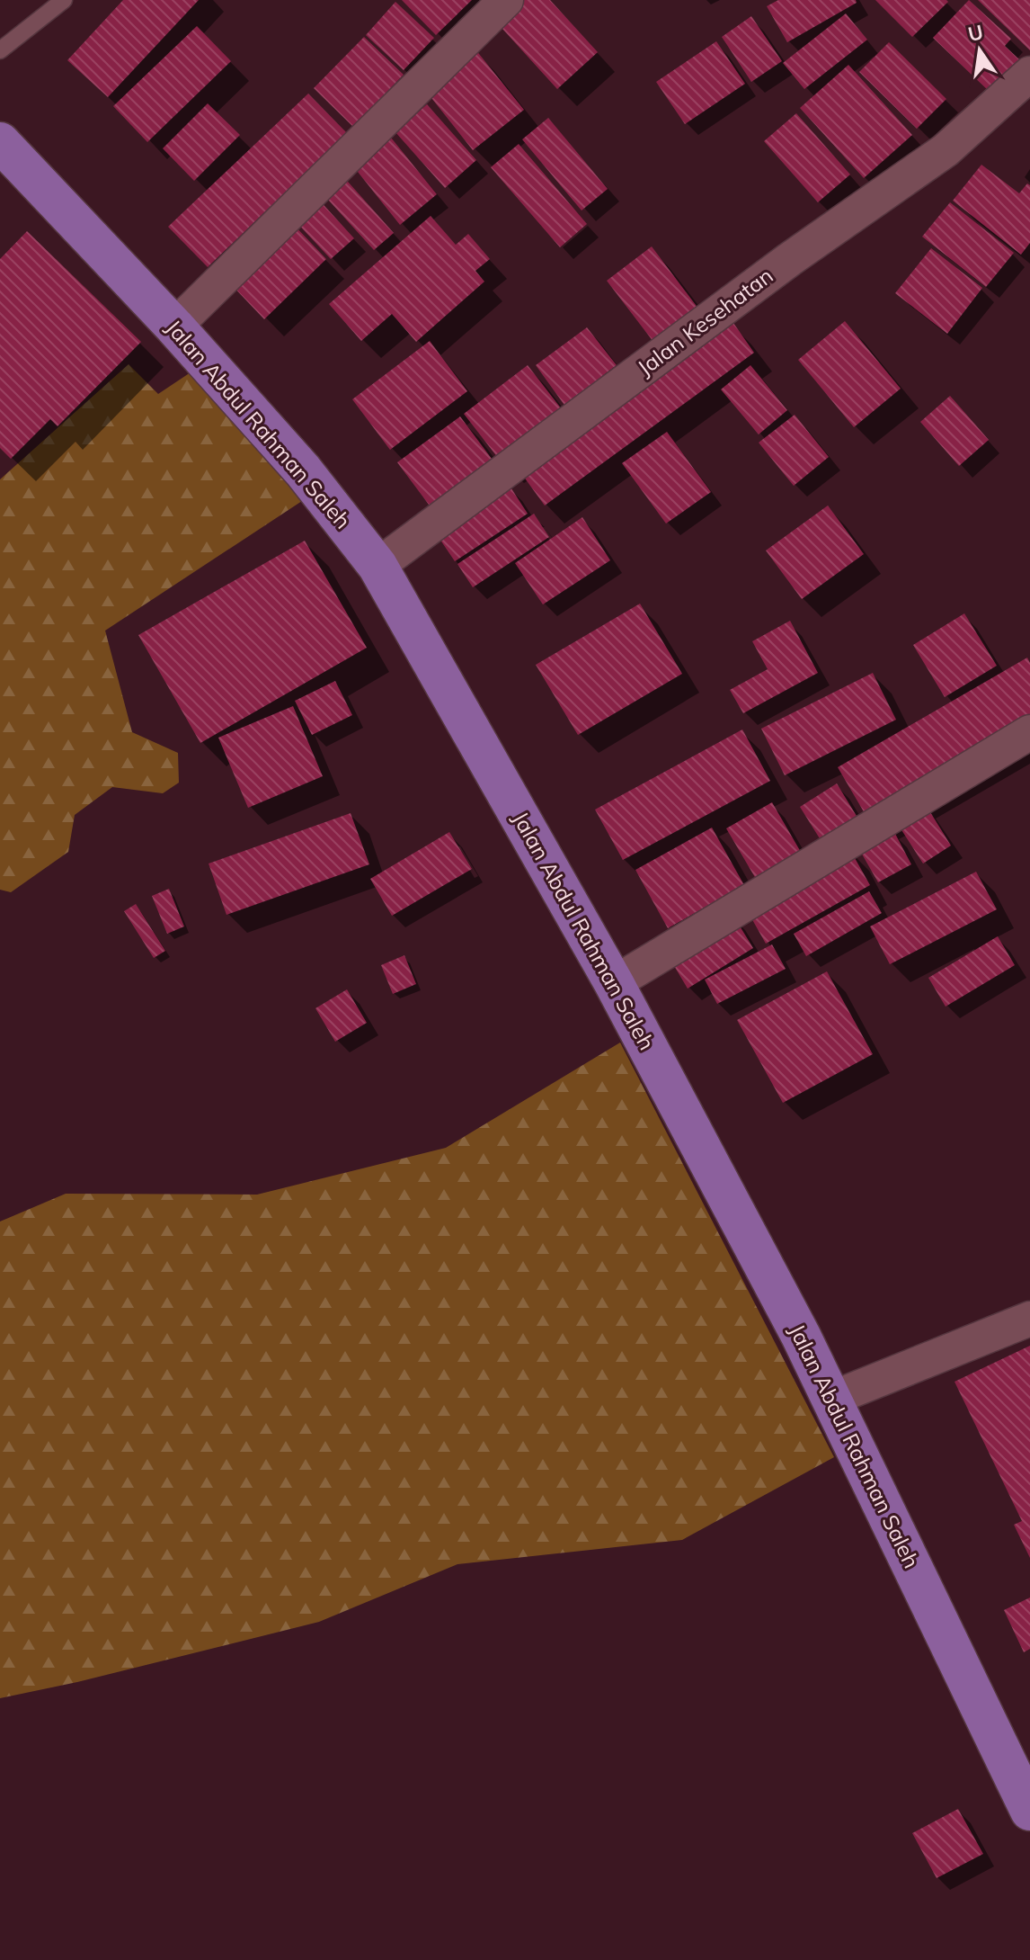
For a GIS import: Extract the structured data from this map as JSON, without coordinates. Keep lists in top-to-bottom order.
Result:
{
  "streets": {
    "main road": ["Jalan Abdul Rahman Saleh"],
    "street": ["Jalan Kesehatan"]
  },
  "crossings": [
    ["Jalan Kesehatan", "Jalan Abdul Rahman Saleh"]
  ],
  "north": "top"
}
